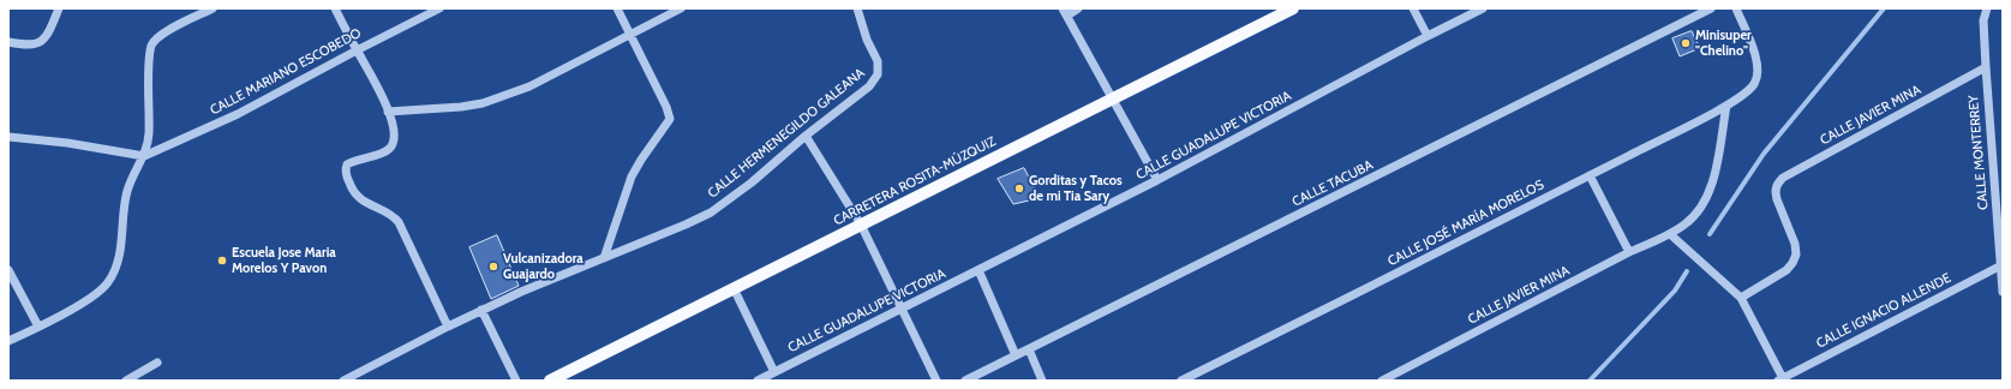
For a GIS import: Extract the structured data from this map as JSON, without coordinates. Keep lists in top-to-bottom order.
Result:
{
  "streets": {
    "main road": ["CARRETERA ROSITA-MÚZQUIZ"],
    "street": [
      "CALLE MARIANO ESCOBEDO",
      "CALLE JAVIER MINA",
      "CALLE HERMENEGILDO GALEANA",
      "CALLE GUADALUPE VICTORIA",
      "CALLE MONTERREY",
      "CALLE TACUBA",
      "CALLE JOSÉ MARÍA MORELOS",
      "CALLE IGNACIO ALLENDE"
    ]
  },
  "crossings": [
    ["CALLE JAVIER MINA", "CALLE MONTERREY"],
    ["CALLE JAVIER MINA", "CALLE JOSÉ MARÍA MORELOS"],
    ["CALLE MONTERREY", "CALLE IGNACIO ALLENDE"]
  ],
  "places": [
    "Minisuper \"Chelino\"",
    "Gorditas y Tacos de mi Tia Sary",
    "Escuela Jose Maria Morelos Y Pavon",
    "Vulcanizadora Guajardo"
  ]
}
